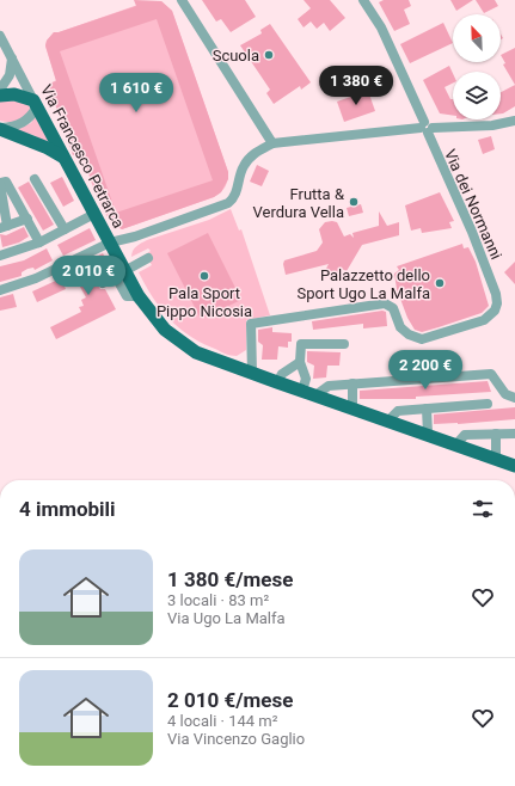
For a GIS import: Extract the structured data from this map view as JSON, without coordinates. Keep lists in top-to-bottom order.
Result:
{
  "streets": {
    "main road": ["Via Francesco Petrarca"],
    "street": ["Via dei Normanni"]
  },
  "crossings": [
    ["Via Francesco Petrarca", "Via dei Normanni"]
  ],
  "places": [
    "Scuola",
    "Frutta & Verdura Vella",
    "Pala Sport Pippo Nicosia",
    "Palazzetto dello Sport Ugo La Malfa"
  ],
  "north": "top left",
  "page": {
    "price": [
      "1 380 €",
      "1 610 €",
      "2 010 €",
      "2 200 €"
    ],
    "heading": "4 immobili",
    "list": [
      {
        "name": "1 380 €/mese",
        "note": "3 locali · 83 m² · Via Ugo La Malfa"
      },
      {
        "name": "2 010 €/mese",
        "note": "4 locali · 144 m² · Via Vincenzo Gaglio"
      }
    ]
  }
}
